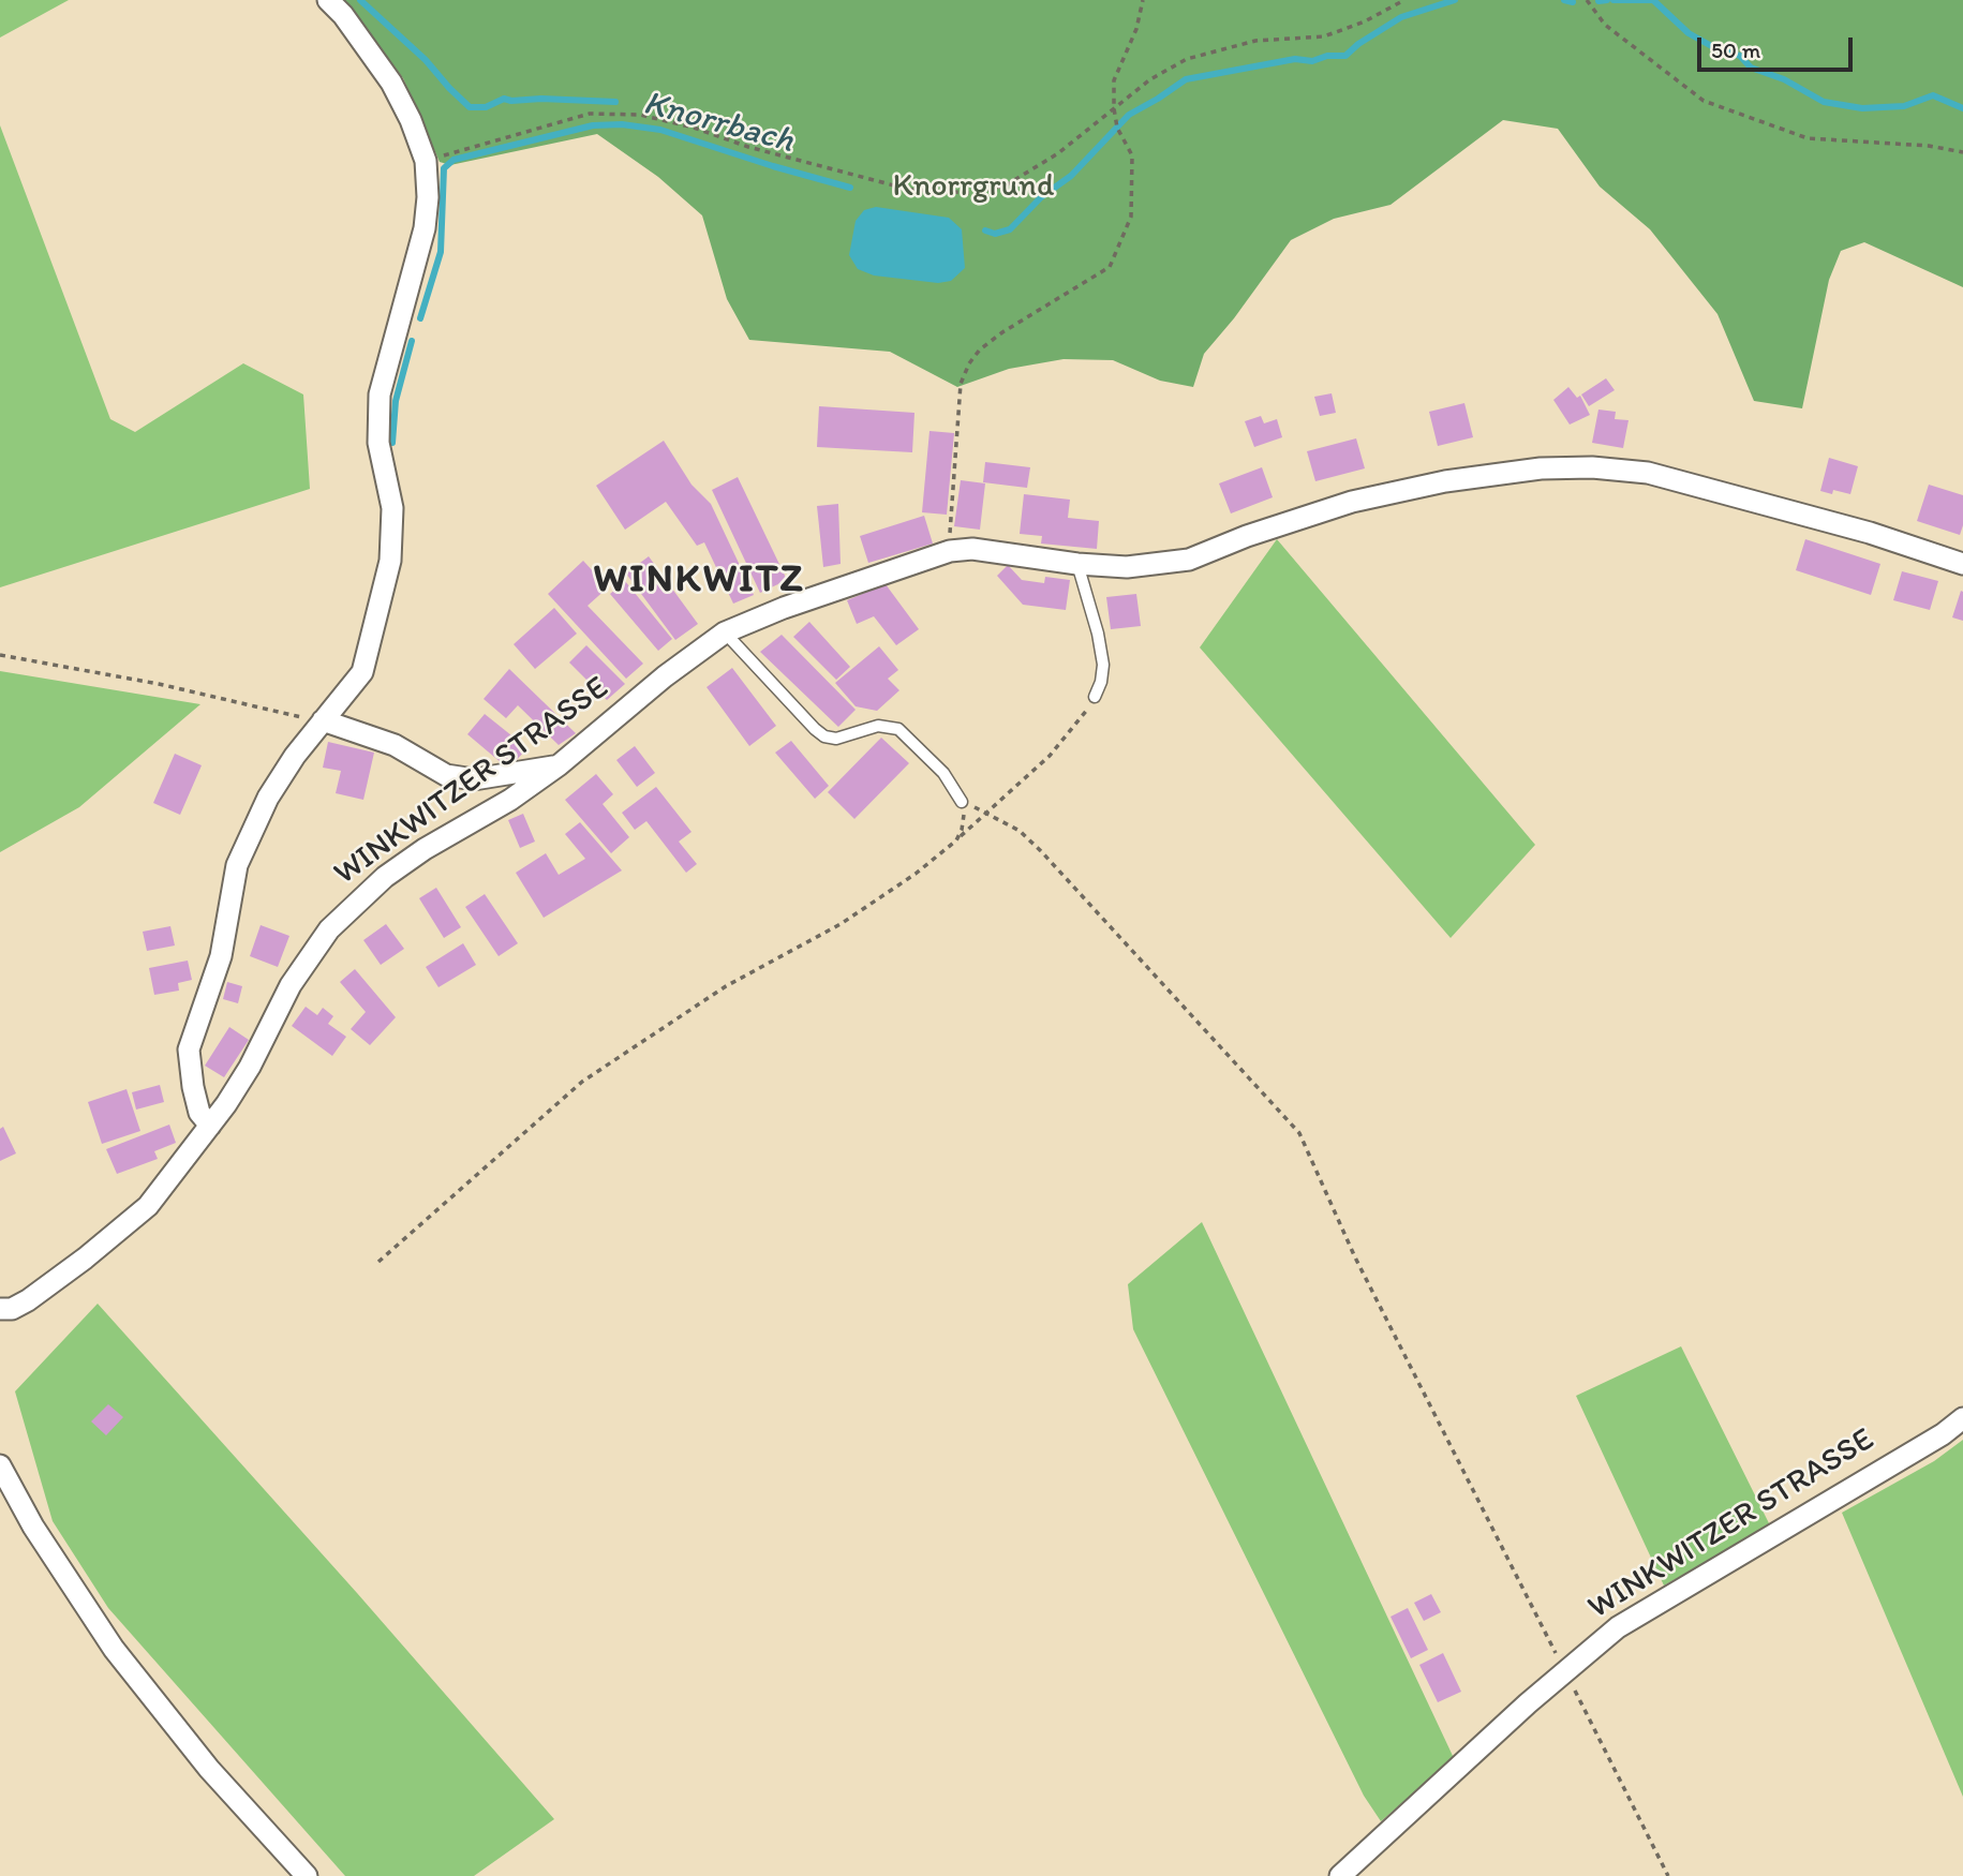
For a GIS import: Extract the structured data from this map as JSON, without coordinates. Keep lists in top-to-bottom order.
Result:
{
  "streets": {
    "street": ["WINKWITZER STRASSE"]
  },
  "districts": ["WINKWITZ"],
  "water": ["Knorrbach"],
  "parks": ["Knorrgrund"],
  "scale_bar": "50 m"
}
